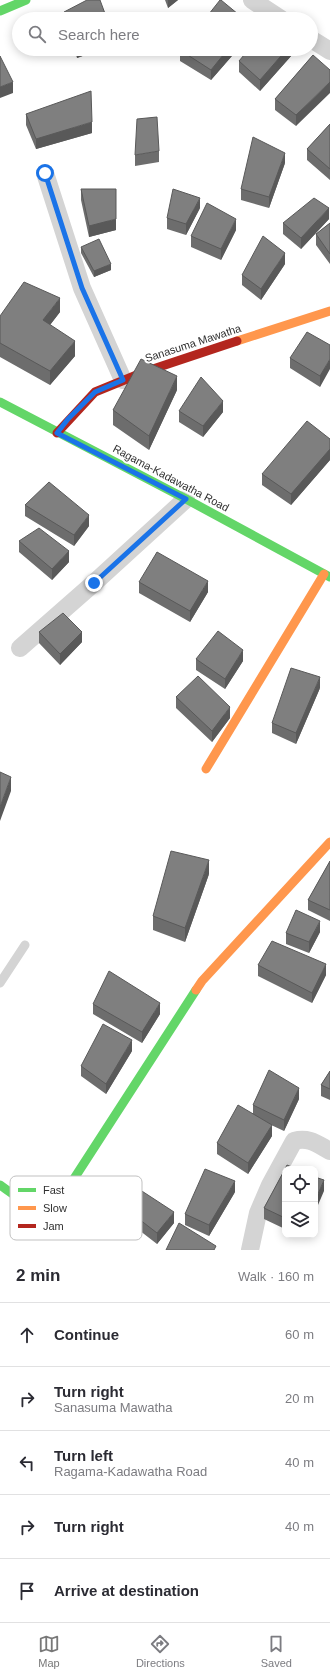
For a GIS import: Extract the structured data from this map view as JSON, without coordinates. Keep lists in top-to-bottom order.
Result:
{
  "streets": {
    "street": ["Sanasuma Mawatha", "Ragama-Kadawatha Road"]
  },
  "crossings": [
    ["Sanasuma Mawatha", "Ragama-Kadawatha Road"]
  ],
  "legend": ["Fast", "Slow", "Jam"],
  "page": {
    "search": "Search here",
    "heading": ["2 min", "Walk · 160 m"],
    "list": [
      ["Continue", "60 m"],
      ["Turn right", "Sanasuma Mawatha", "20 m"],
      ["Turn left", "Ragama-Kadawatha Road", "40 m"],
      ["Turn right", "40 m"],
      "Arrive at destination"
    ],
    "nav": ["Map", "Directions", "Saved"]
  }
}
